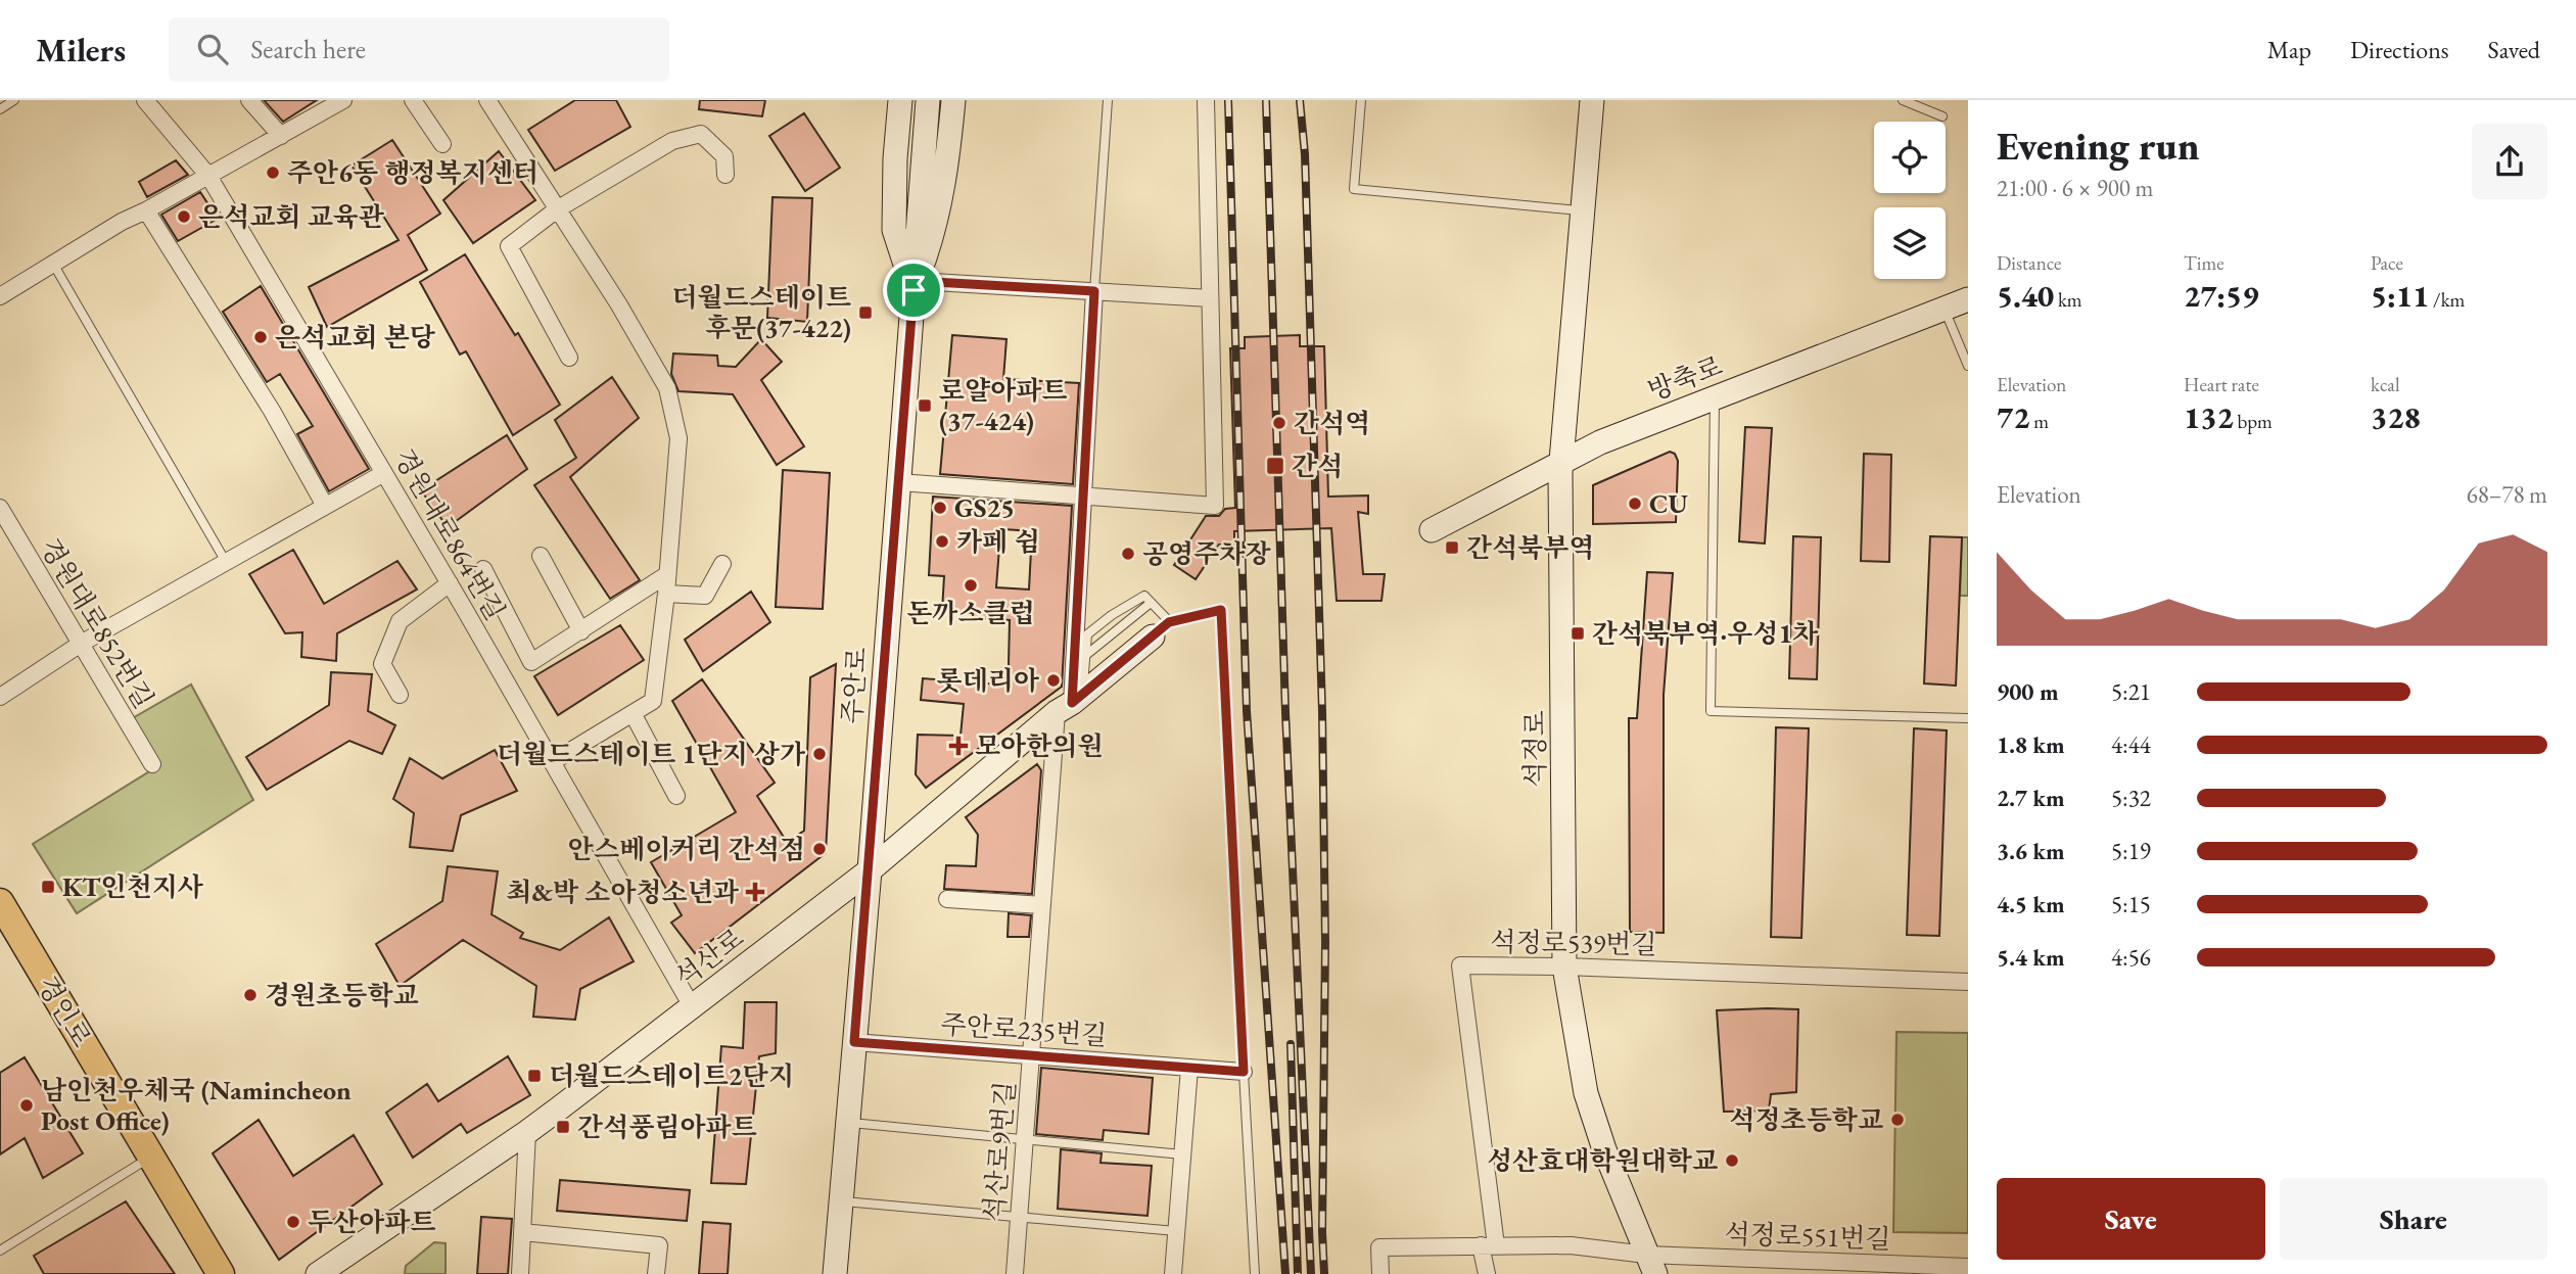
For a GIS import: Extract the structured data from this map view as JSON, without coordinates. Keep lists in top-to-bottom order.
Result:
{
  "streets": {
    "main road": [
      "방축로",
      "주안로",
      "석정로",
      "석산로",
      "경인로"
    ],
    "street": [
      "경원대로864번길",
      "경원대로852번길",
      "석정로539번길",
      "주안로235번길",
      "석산로9번길",
      "석정로551번길"
    ]
  },
  "crossings": [
    ["방축로", "석정로"],
    ["경원대로864번길", "석산로"],
    ["주안로", "석산로"],
    ["주안로", "주안로235번길"],
    ["석정로", "석정로539번길"],
    ["석정로", "석정로551번길"],
    ["석정로539번길", "석정로551번길"],
    ["석산로", "석산로9번길"],
    ["주안로235번길", "석산로9번길"]
  ],
  "places": {
    "other": [
      "주안6동 행정복지센터",
      "은석교회 교육관",
      "은석교회 본당",
      "간석역",
      "CU",
      "GS25",
      "카페 쉼",
      "공영주차장",
      "돈까스클럽",
      "롯데리아",
      "더월드스테이트 1단지 상가",
      "안스베이커리 간석점",
      "경원초등학교",
      "남인천우체국 (Namincheon Post Office)",
      "석정초등학교",
      "성산효대학원대학교",
      "두산아파트"
    ],
    "transit": [
      "더월드스테이트 후문(37-422)",
      "로얄아파트 (37-424)",
      "간석",
      "간석북부역",
      "간석북부역·우성1차",
      "KT인천지사",
      "더월드스테이트2단지",
      "간석풍림아파트"
    ],
    "health": ["모아한의원", "최&박 소아청소년과"]
  },
  "page": {
    "header": "Milers",
    "search": "Search here",
    "nav": ["Map", "Directions", "Saved"],
    "heading": ["Evening run", "21:00 · 6 × 900 m"],
    "stats": [
      ["Distance", "5.40 km"],
      ["Time", "27:59"],
      ["Pace", "5:11 /km"],
      ["Elevation", "72 m"],
      ["Heart rate", "132 bpm"],
      ["kcal", "328"]
    ],
    "chart": ["Elevation", "68–78 m"],
    "list": [
      {
        "name": "900 m",
        "note": "5:21"
      },
      {
        "name": "1.8 km",
        "note": "4:44"
      },
      {
        "name": "2.7 km",
        "note": "5:32"
      },
      {
        "name": "3.6 km",
        "note": "5:19"
      },
      {
        "name": "4.5 km",
        "note": "5:15"
      },
      {
        "name": "5.4 km",
        "note": "4:56"
      }
    ],
    "buttons": ["Save", "Share"]
  }
}
